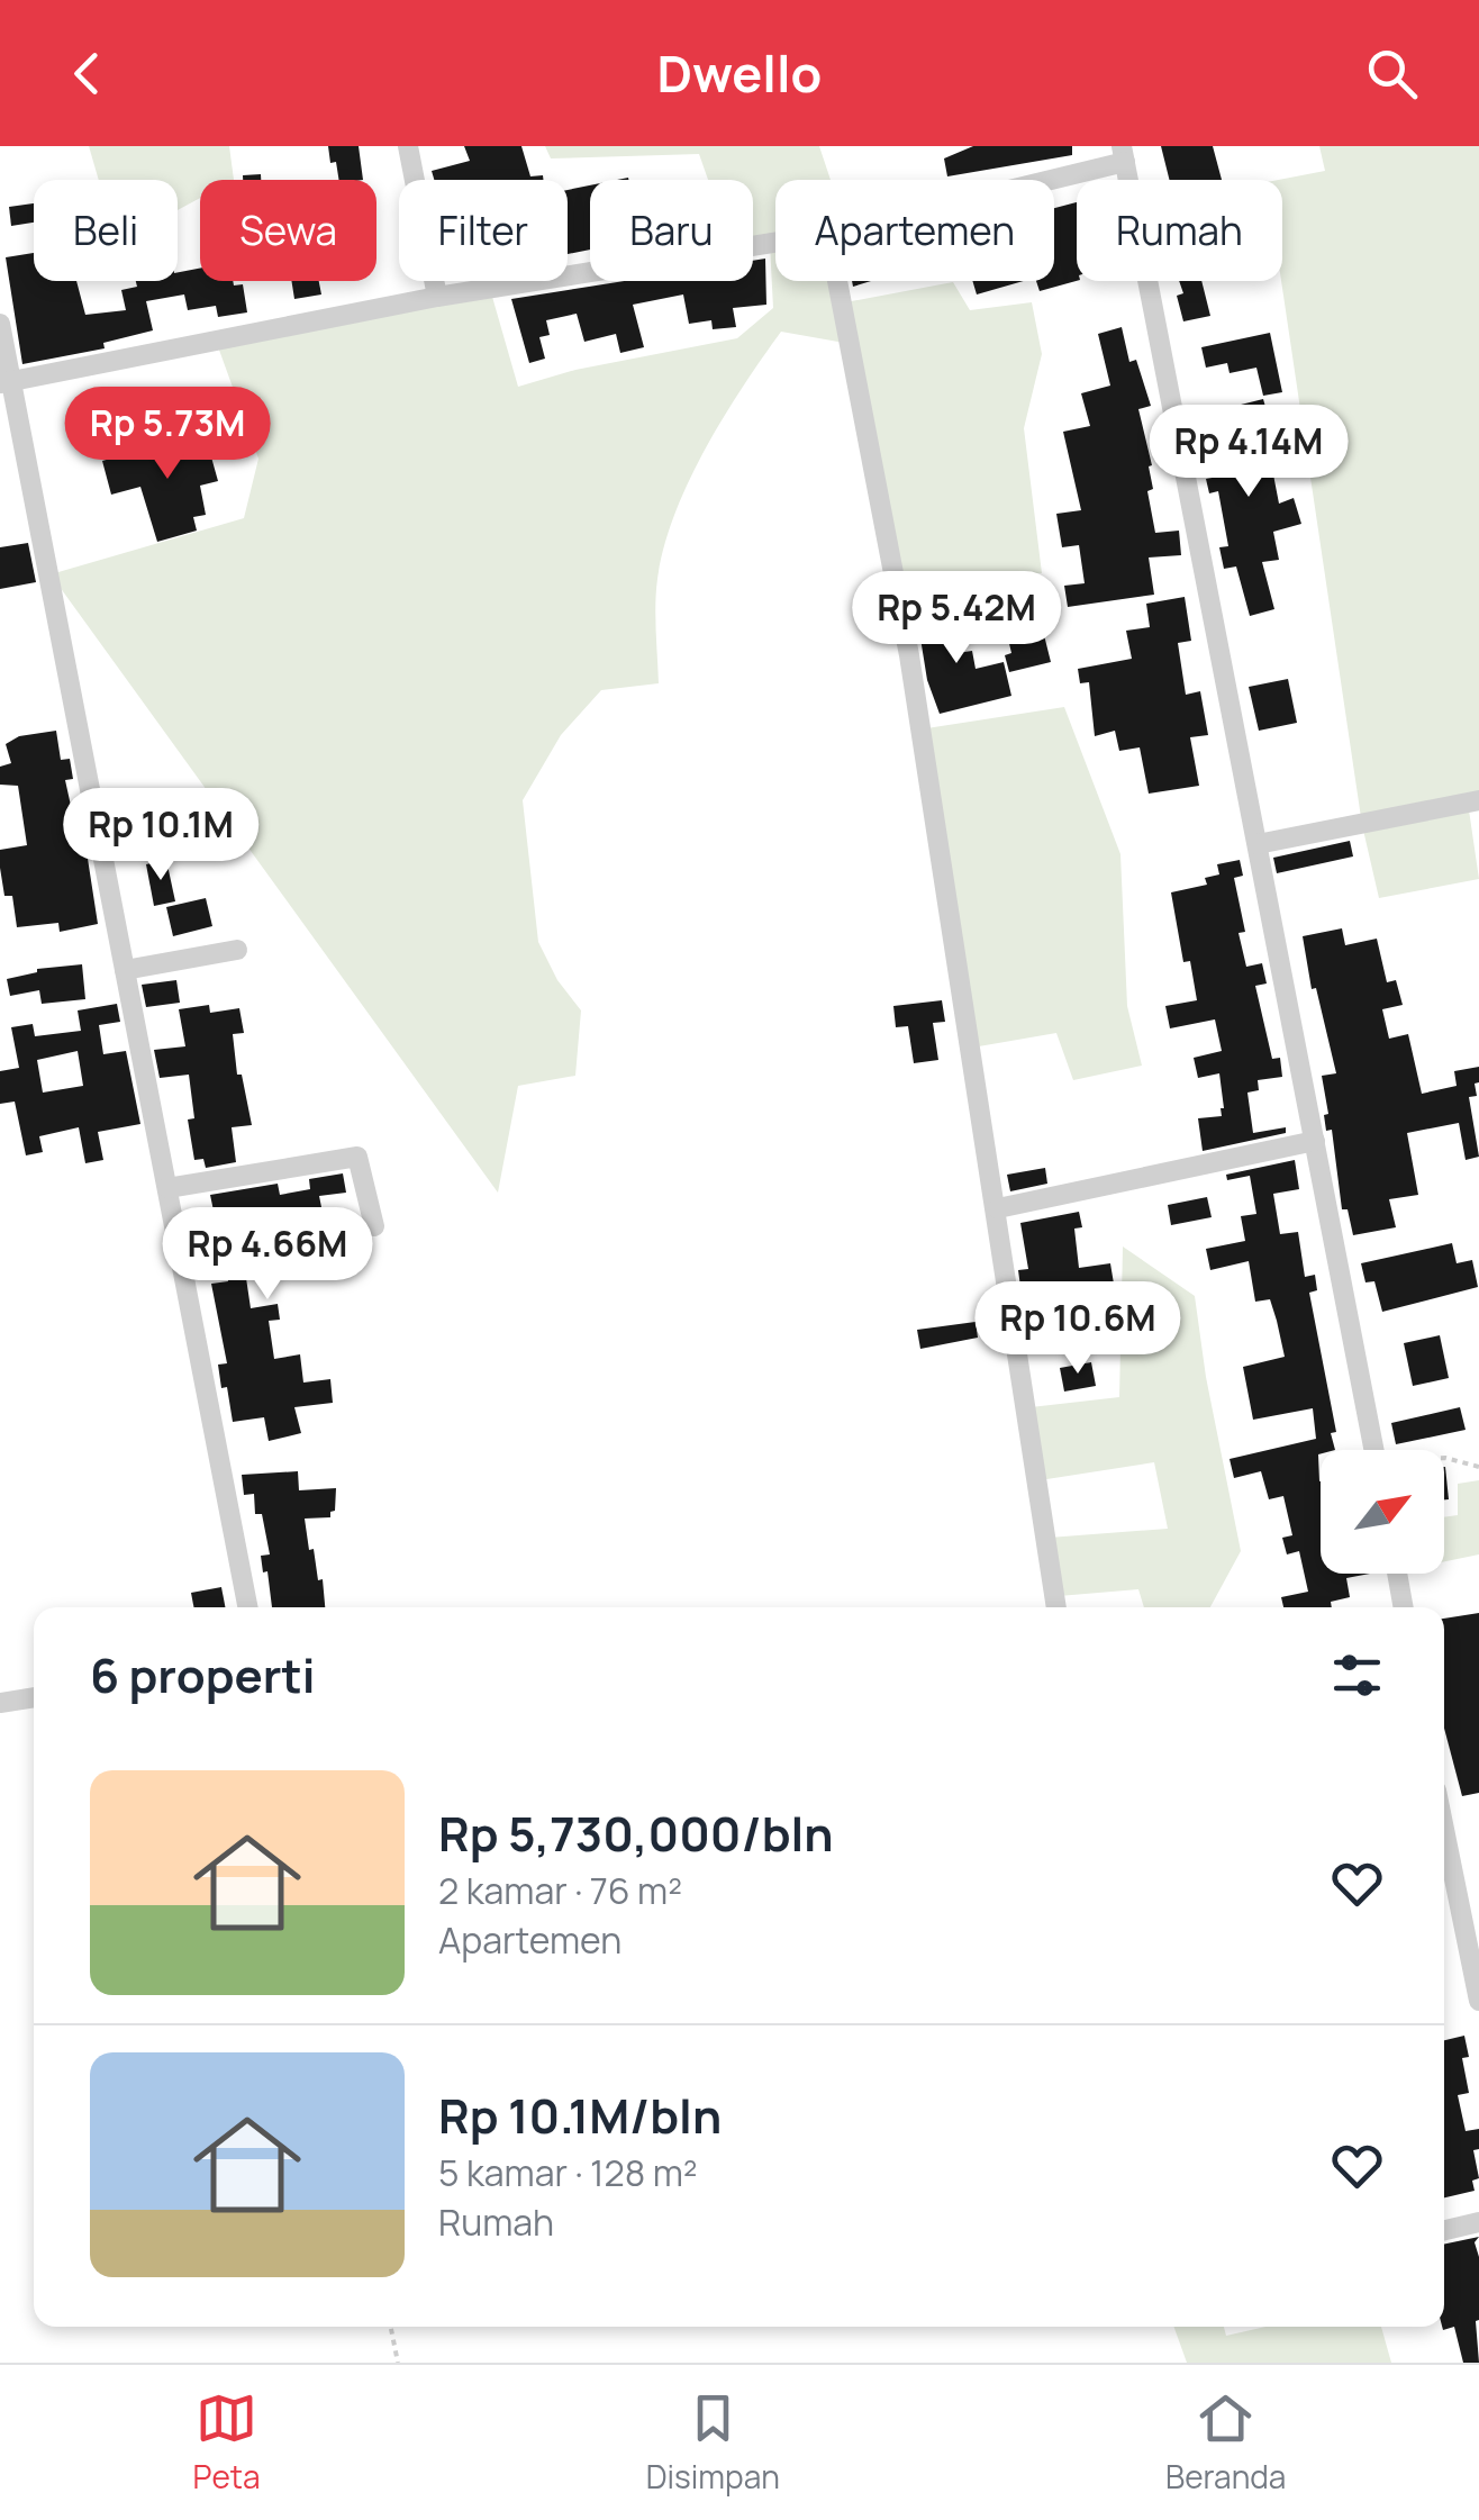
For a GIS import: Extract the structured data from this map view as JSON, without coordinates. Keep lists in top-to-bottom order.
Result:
{
  "north": "top right",
  "page": {
    "header": "Dwello",
    "chip": [
      "Beli",
      "Sewa",
      "Filter",
      "Baru",
      "Apartemen",
      "Rumah"
    ],
    "price": [
      "Rp 5.73M",
      "Rp 4.14M",
      "Rp 5.42M",
      "Rp 10.1M",
      "Rp 4.66M",
      "Rp 10.6M"
    ],
    "heading": "6 properti",
    "list": [
      {
        "name": "Rp 5,730,000/bln",
        "note": "2 kamar · 76 m² · Apartemen"
      },
      {
        "name": "Rp 10.1M/bln",
        "note": "5 kamar · 128 m² · Rumah"
      }
    ],
    "tabs": ["Peta", "Disimpan", "Beranda"]
  }
}
